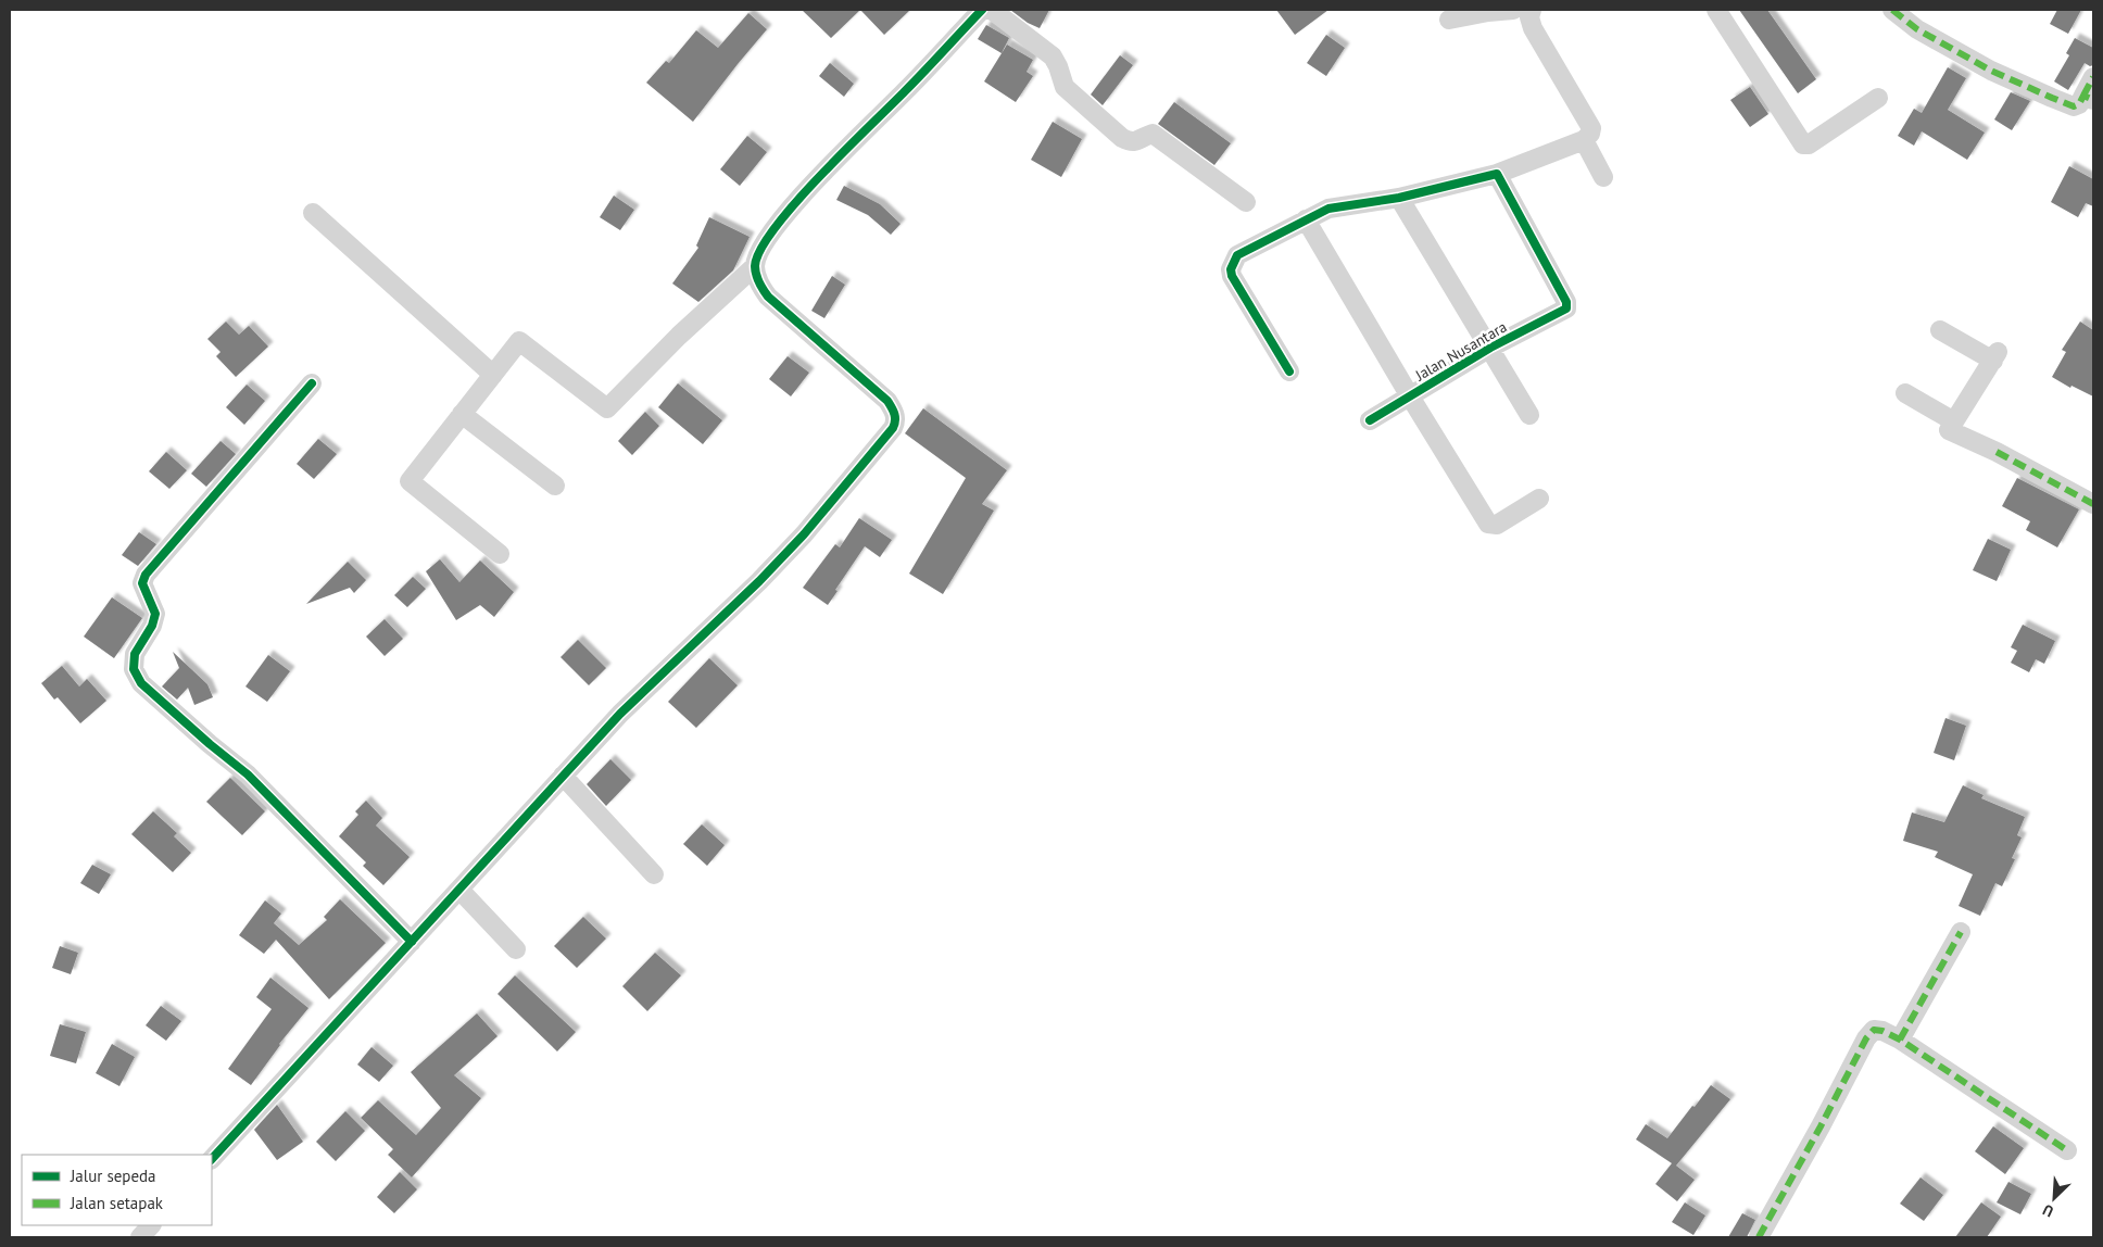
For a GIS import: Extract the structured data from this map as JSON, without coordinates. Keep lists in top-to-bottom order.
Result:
{
  "streets": {
    "street": ["Jalan Nusantara"]
  },
  "legend": ["Jalur sepeda", "Jalan setapak"],
  "north": "bottom left"
}
